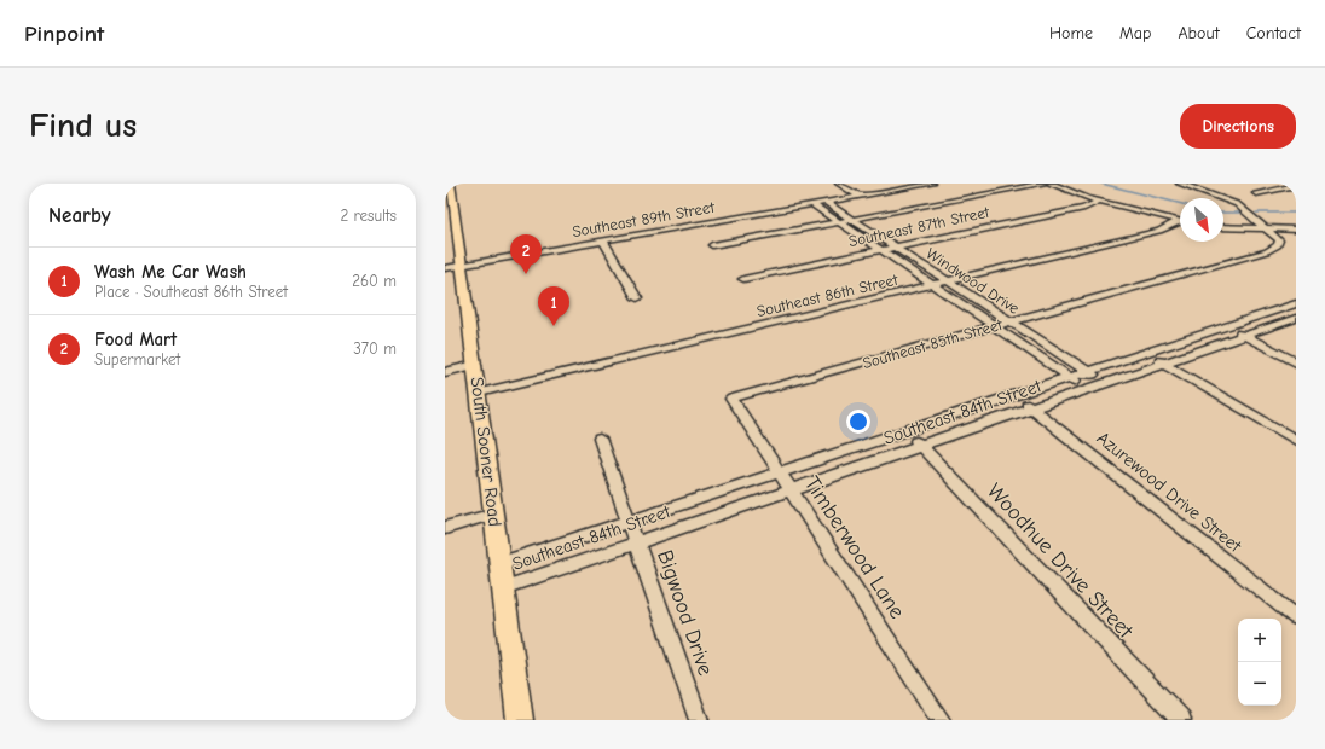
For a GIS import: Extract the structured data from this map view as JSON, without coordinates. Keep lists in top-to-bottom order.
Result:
{
  "streets": {
    "main road": ["South Sooner Road"],
    "street": [
      "Southeast 89th Street",
      "Southeast 87th Street",
      "Windwood Drive",
      "Southeast 86th Street",
      "Southeast 85th Street",
      "Southeast 84th Street",
      "Azurewood Drive Street",
      "Timberwood Lane",
      "Woodhue Drive Street",
      "Bigwood Drive"
    ]
  },
  "crossings": [
    ["Southeast 89th Street", "Windwood Drive"],
    ["Southeast 89th Street", "South Sooner Road"],
    ["Southeast 87th Street", "Windwood Drive"],
    ["Windwood Drive", "Southeast 86th Street"],
    ["Windwood Drive", "Southeast 85th Street"],
    ["Windwood Drive", "Southeast 84th Street"],
    ["Southeast 86th Street", "South Sooner Road"],
    ["Southeast 85th Street", "Timberwood Lane"],
    ["Southeast 84th Street", "South Sooner Road"],
    ["Southeast 84th Street", "Azurewood Drive Street"],
    ["Southeast 84th Street", "Timberwood Lane"],
    ["Southeast 84th Street", "Woodhue Drive Street"],
    ["Southeast 84th Street", "Bigwood Drive"]
  ],
  "north": "bottom right",
  "page": {
    "header": "Pinpoint",
    "nav": [
      "Home",
      "Map",
      "About",
      "Contact"
    ],
    "buttons": "Directions",
    "title": "Find us",
    "heading": ["Nearby", "2 results"],
    "pins": ["2", "1"],
    "list": [
      {
        "mark": "1",
        "name": "Wash Me Car Wash",
        "note": "Place · Southeast 86th Street",
        "value": "260 m"
      },
      {
        "mark": "2",
        "name": "Food Mart",
        "note": "Supermarket",
        "value": "370 m"
      }
    ],
    "map_buttons": ["+", "−"]
  }
}
